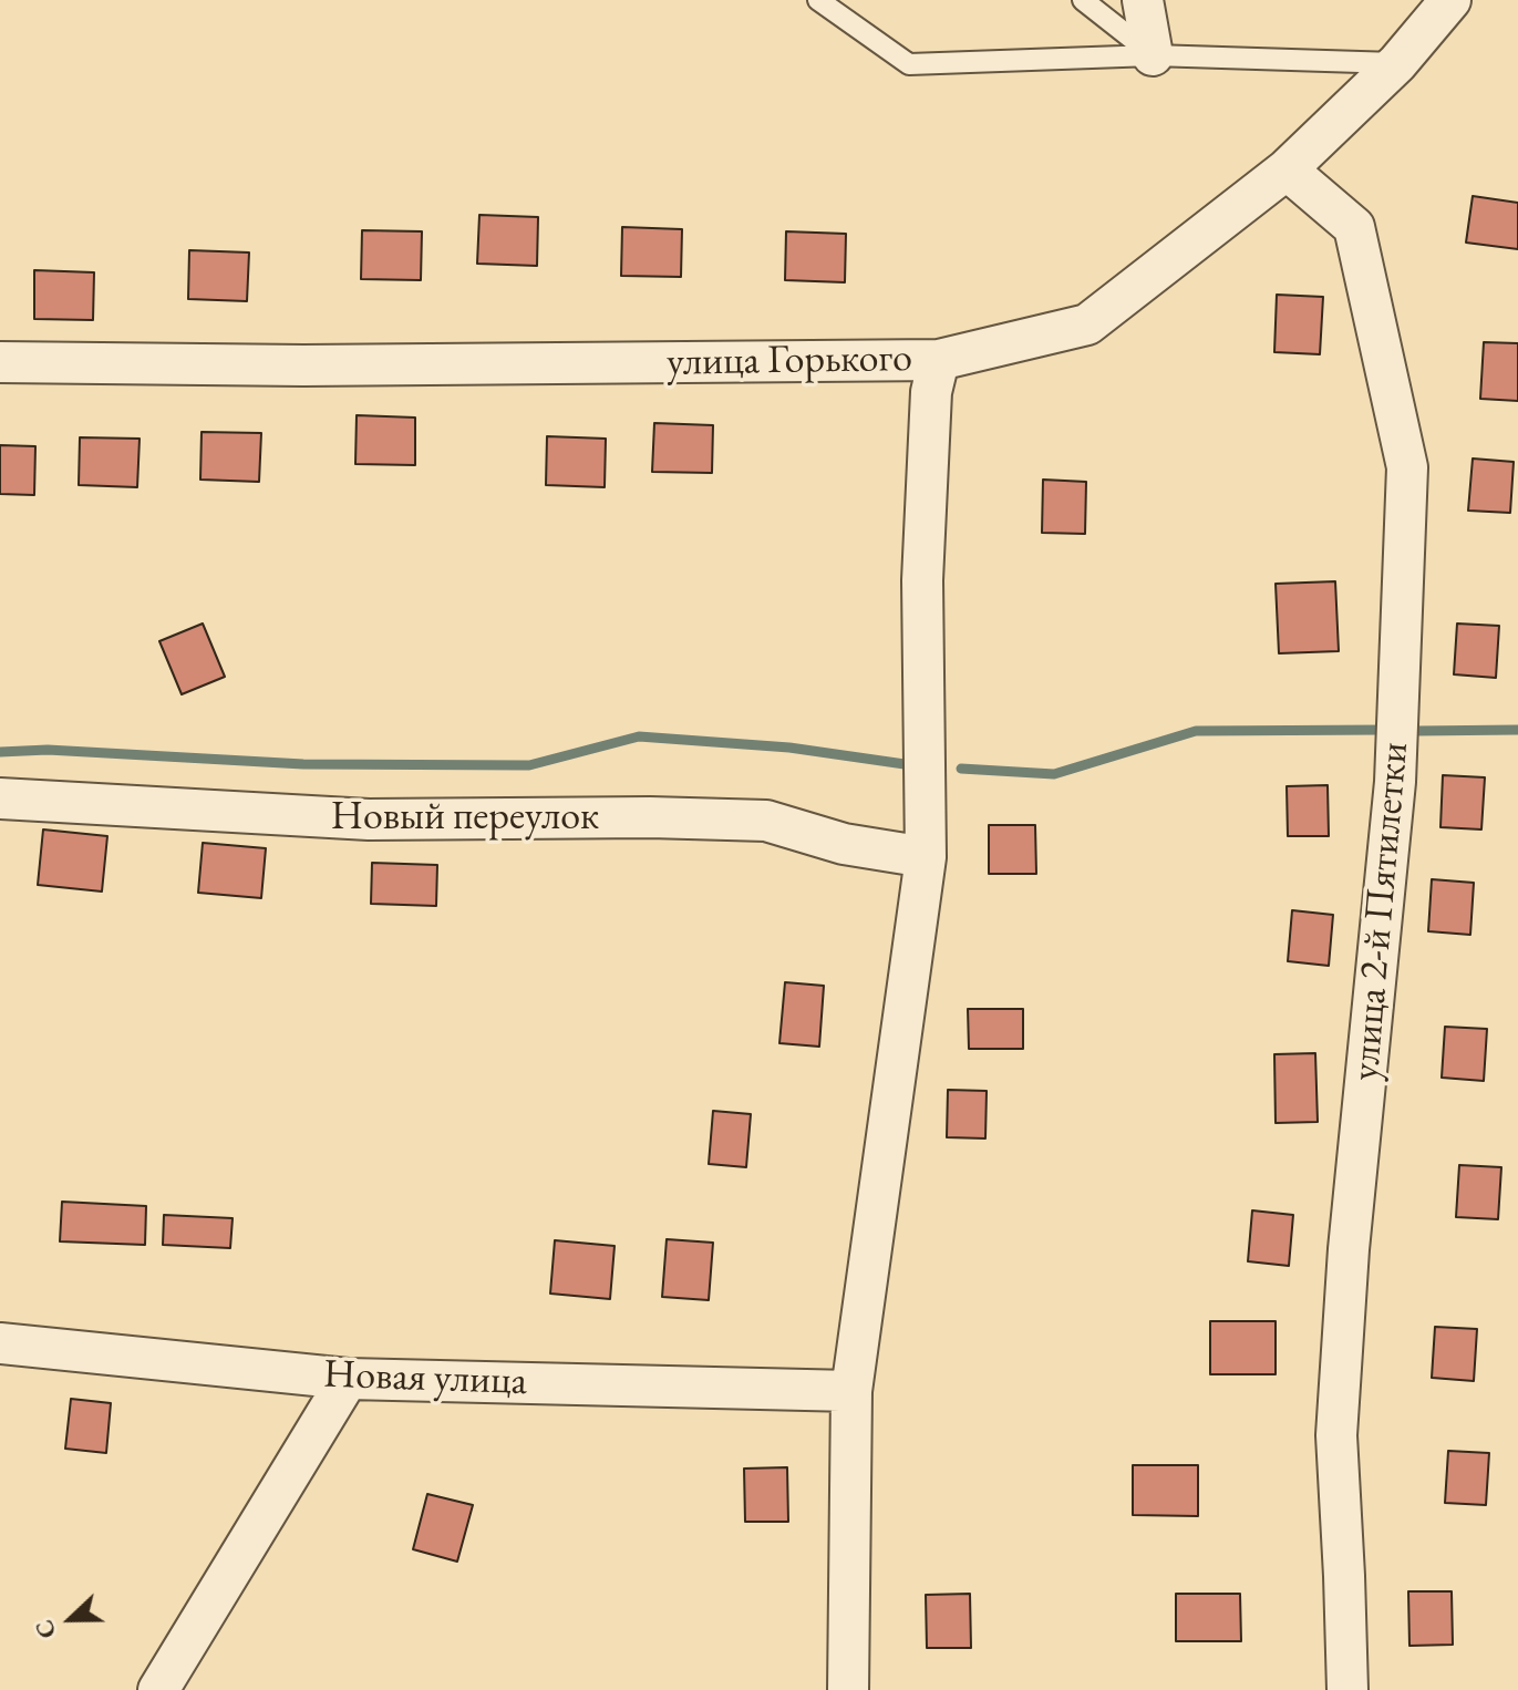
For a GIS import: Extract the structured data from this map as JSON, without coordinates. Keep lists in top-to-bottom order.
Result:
{
  "streets": {
    "street": [
      "улица Горького",
      "Новый переулок",
      "улица 2-й Пятилетки",
      "Новая улица"
    ]
  },
  "crossings": [
    ["улица Горького", "улица 2-й Пятилетки"]
  ],
  "north": "left"
}
